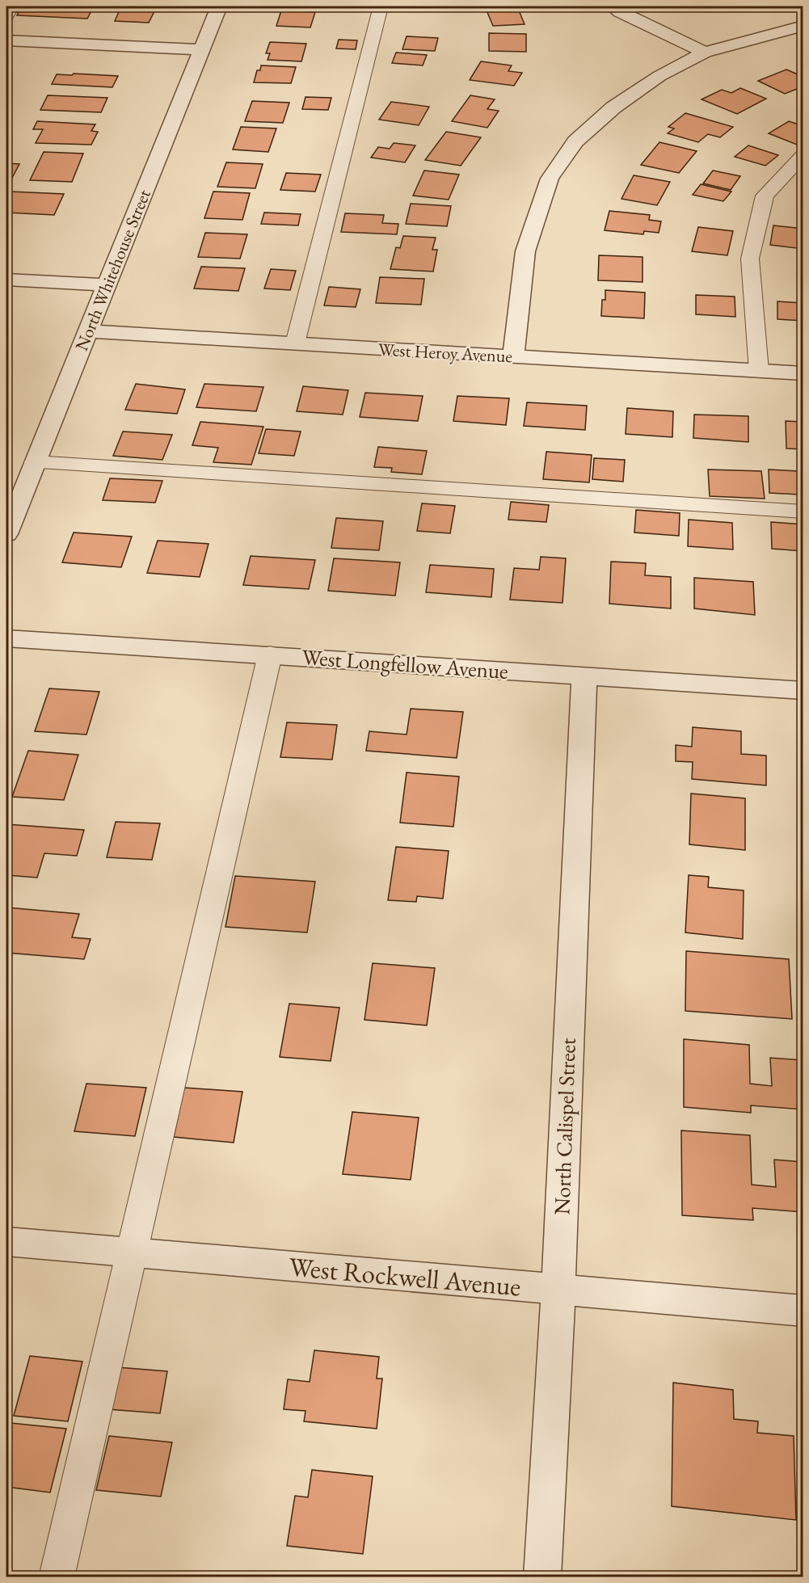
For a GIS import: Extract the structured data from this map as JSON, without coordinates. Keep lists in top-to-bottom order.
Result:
{
  "streets": {
    "street": [
      "North Whitehouse Street",
      "West Heroy Avenue",
      "West Longfellow Avenue",
      "North Calispel Street",
      "West Rockwell Avenue"
    ]
  },
  "crossings": [
    ["North Whitehouse Street", "West Heroy Avenue"],
    ["West Longfellow Avenue", "North Calispel Street"],
    ["North Calispel Street", "West Rockwell Avenue"]
  ]
}
